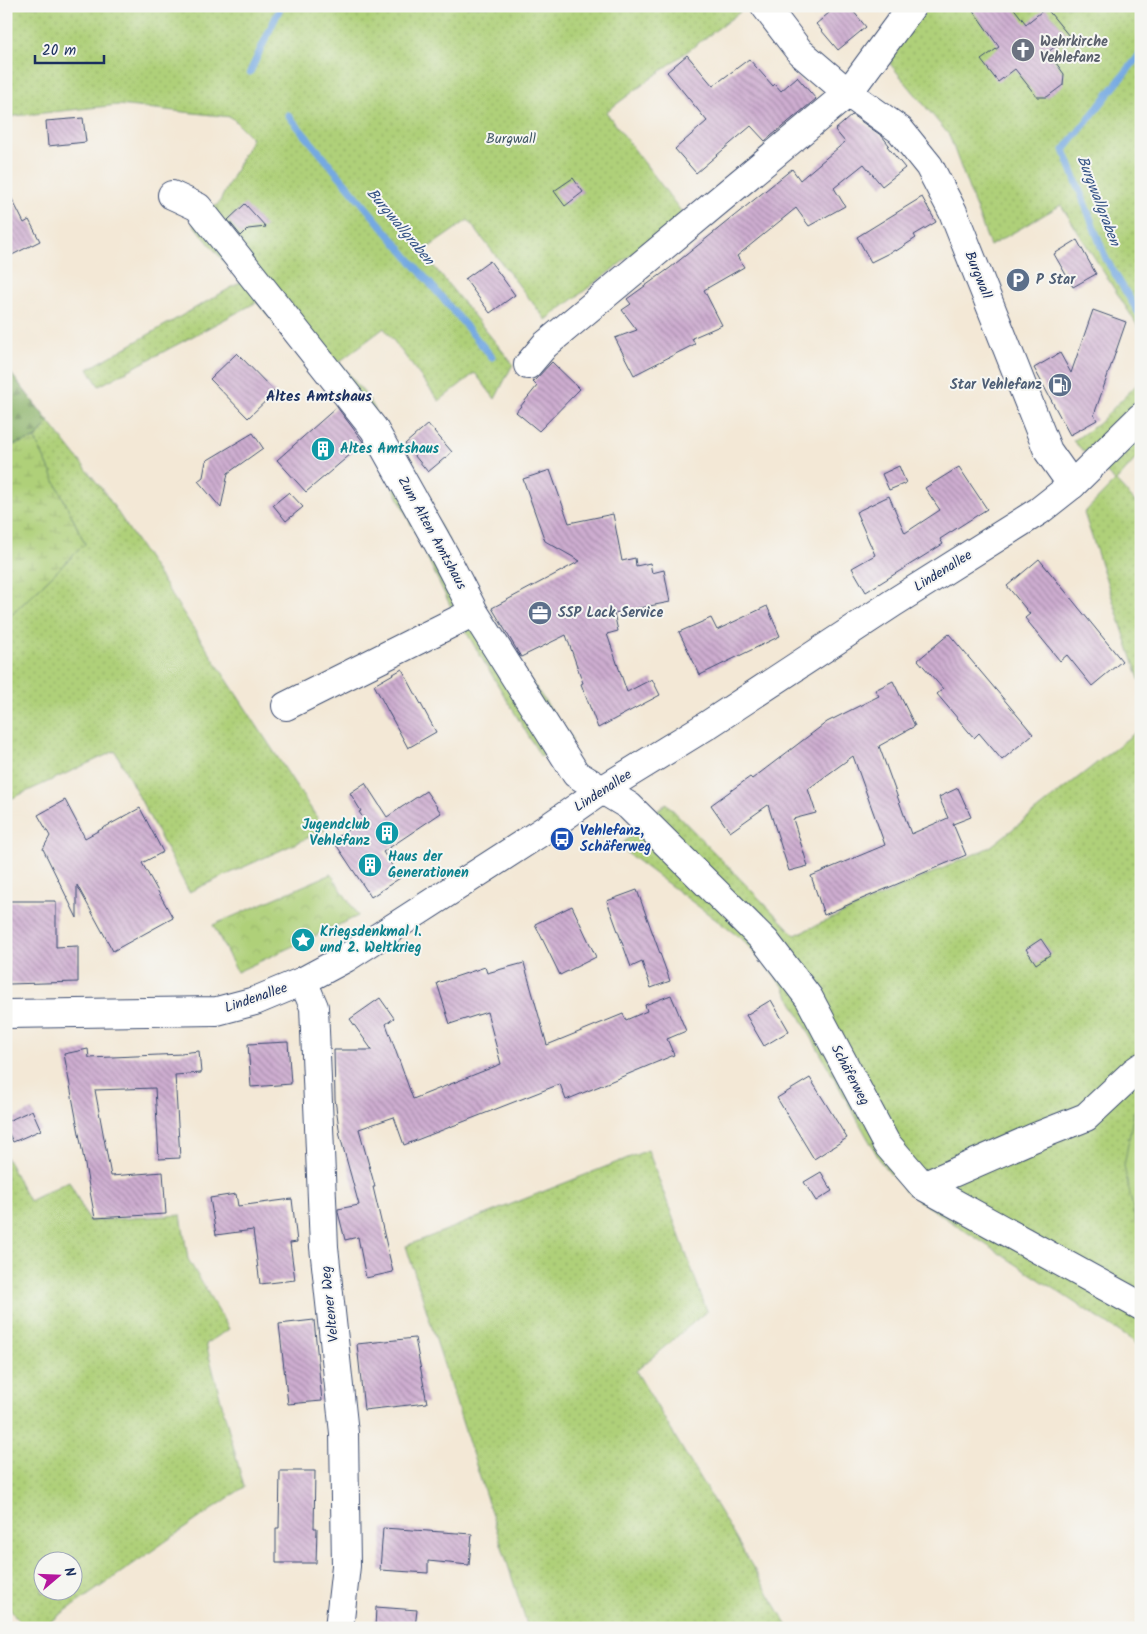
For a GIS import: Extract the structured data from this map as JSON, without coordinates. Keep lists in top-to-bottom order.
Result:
{
  "streets": {
    "street": [
      "Burgwall",
      "Zum Alten Amtshaus",
      "Lindenallee",
      "Schäferweg",
      "Veltener Weg"
    ]
  },
  "crossings": [
    ["Burgwall", "Lindenallee"],
    ["Zum Alten Amtshaus", "Lindenallee"],
    ["Zum Alten Amtshaus", "Schäferweg"],
    ["Lindenallee", "Schäferweg"],
    ["Lindenallee", "Veltener Weg"]
  ],
  "districts": ["Altes Amtshaus"],
  "water": ["Burgwallgraben"],
  "parks": ["Burgwall"],
  "places": {
    "church": ["Wehrkirche Vehlefanz"],
    "parking": ["P Star"],
    "fuel station": ["Star Vehlefanz"],
    "building": ["Altes Amtshaus", "Jugendclub Vehlefanz", "Haus der Generationen"],
    "office": ["SSP Lack Service"],
    "bus stop": ["Vehlefanz, Schäferweg"],
    "place": ["Kriegsdenkmal 1. und 2. Weltkrieg"]
  },
  "scale_bar": "20 m",
  "north": "right"
}
